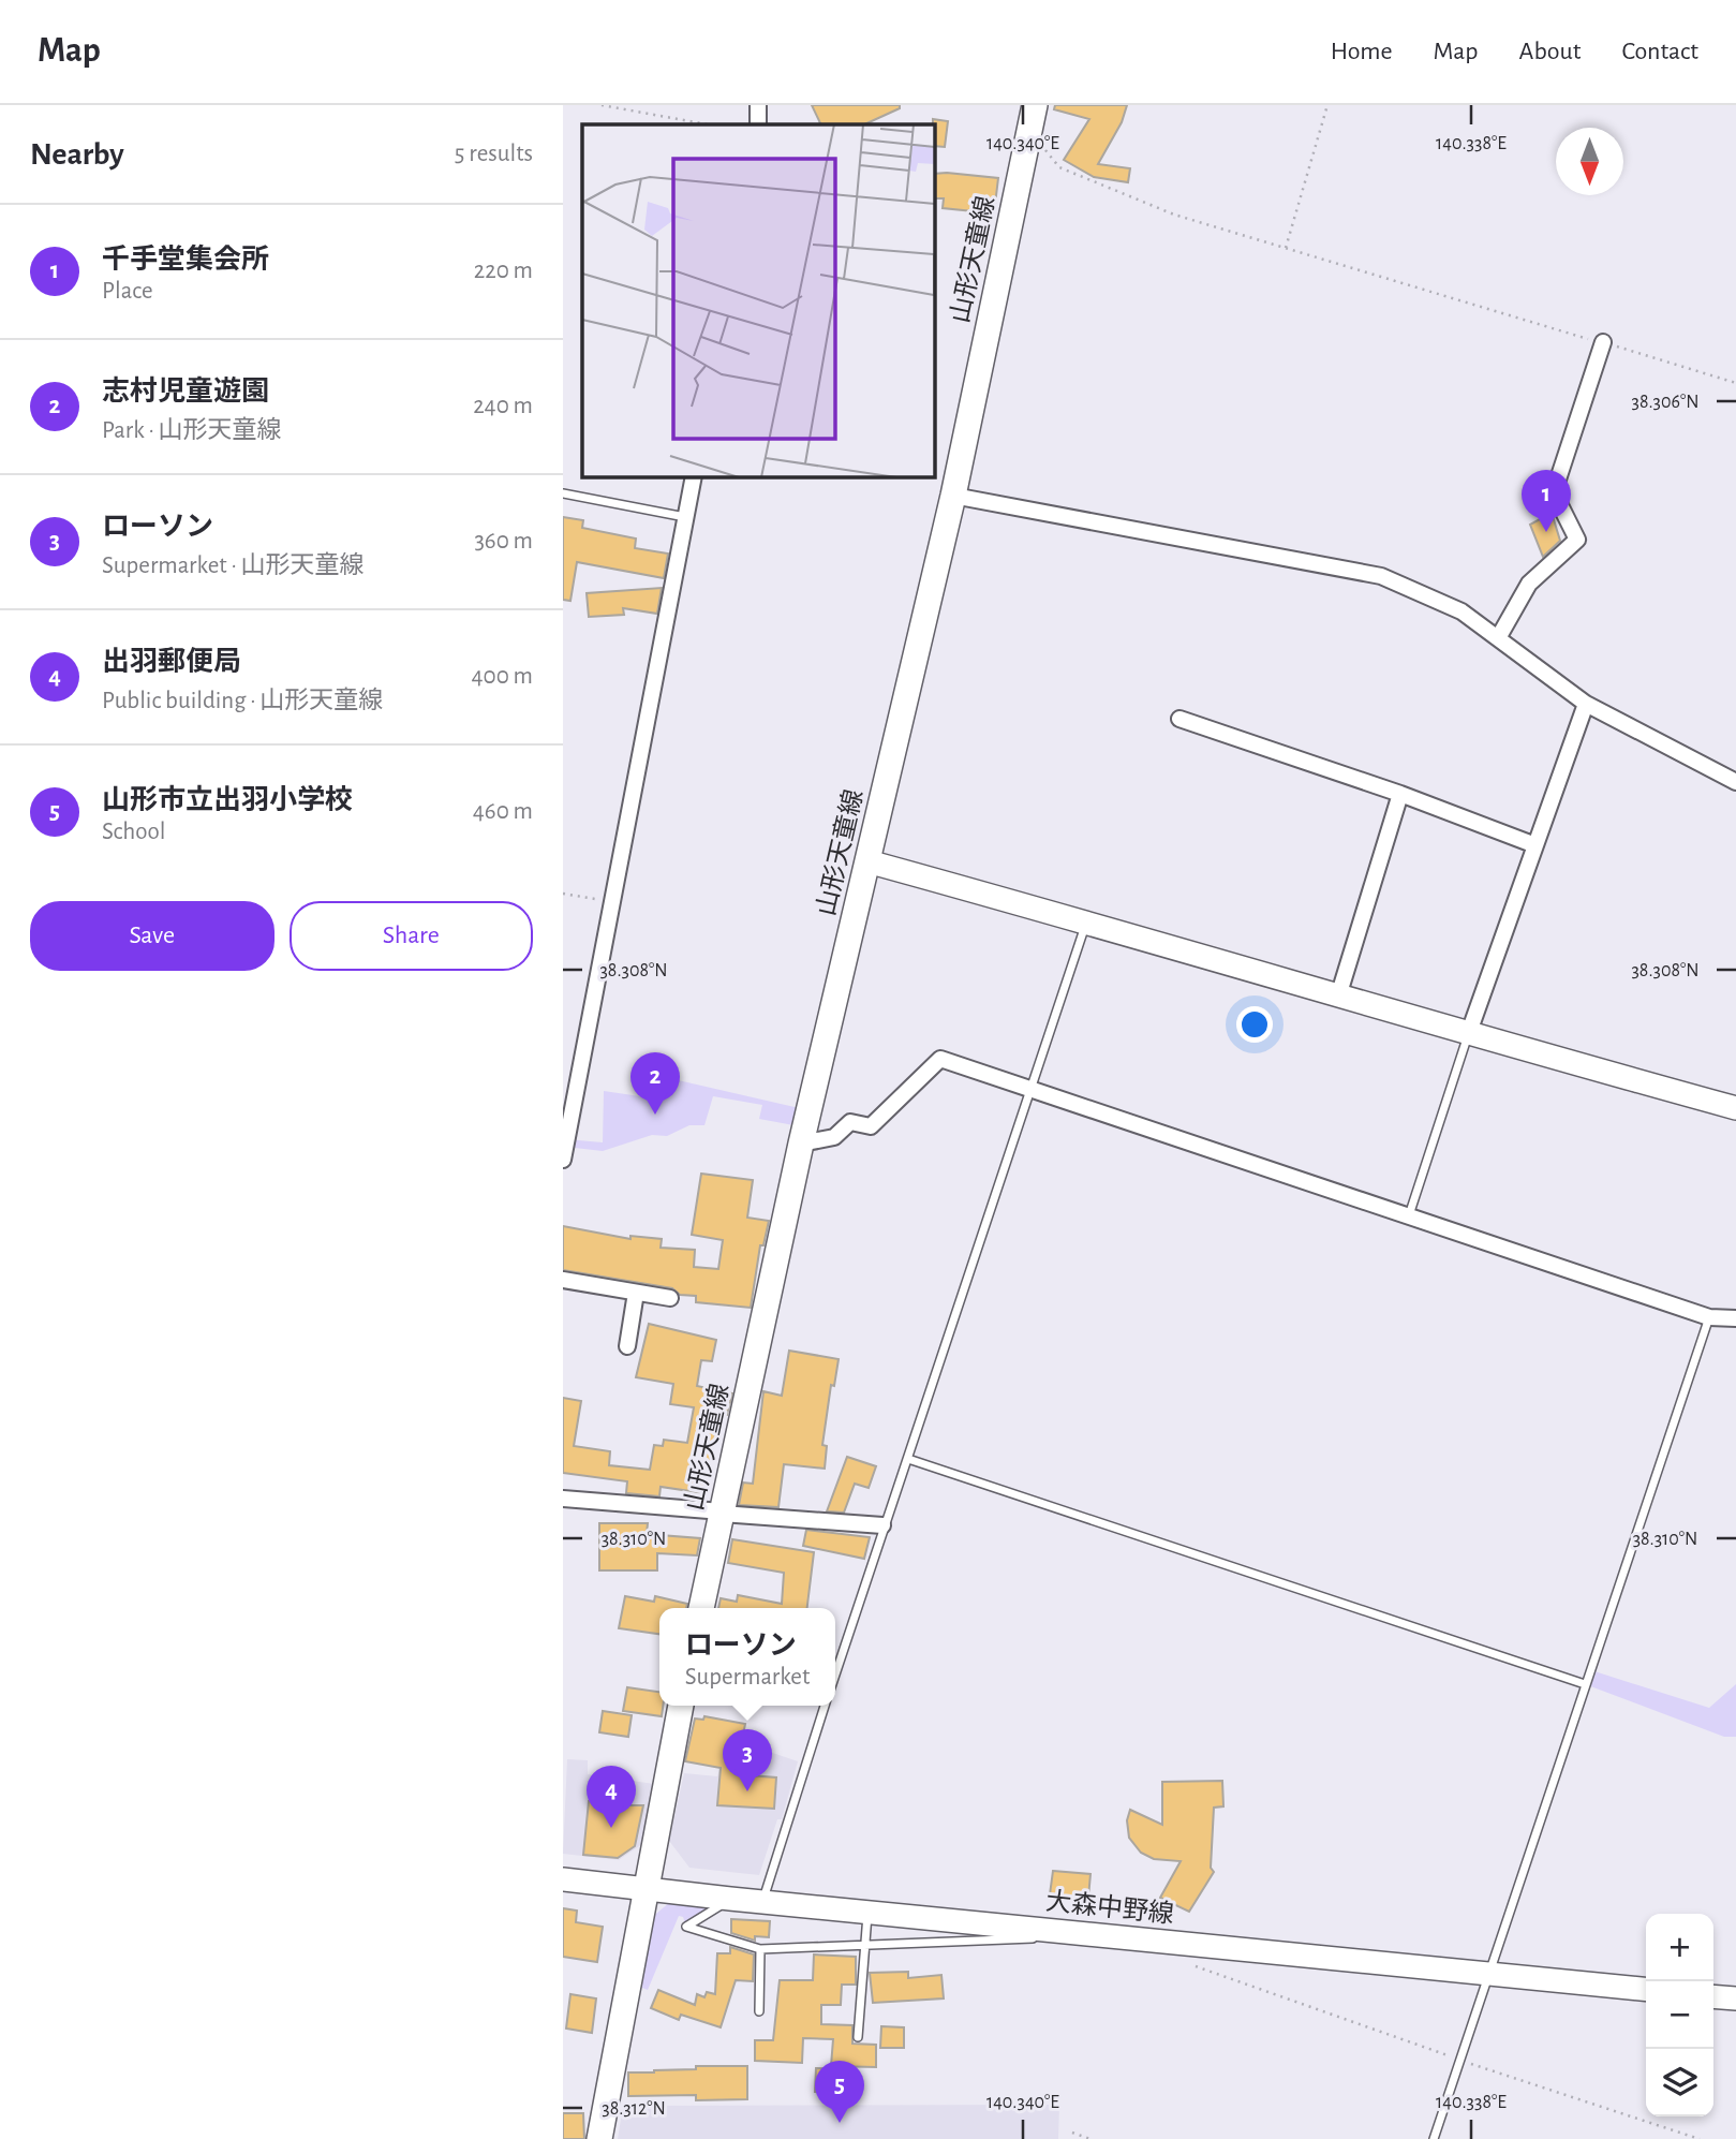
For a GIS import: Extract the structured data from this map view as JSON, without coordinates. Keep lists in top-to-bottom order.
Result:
{
  "streets": {
    "main road": ["山形天童線", "大森中野線"]
  },
  "north": "bottom",
  "page": {
    "header": "Map",
    "nav": [
      "Home",
      "Map",
      "About",
      "Contact"
    ],
    "heading": ["Nearby", "5 results"],
    "list": [
      {
        "mark": "1",
        "name": "千手堂集会所",
        "note": "Place",
        "value": "220 m"
      },
      {
        "mark": "2",
        "name": "志村児童遊園",
        "note": "Park · 山形天童線",
        "value": "240 m"
      },
      {
        "mark": "3",
        "name": "ローソン",
        "note": "Supermarket · 山形天童線",
        "value": "360 m"
      },
      {
        "mark": "4",
        "name": "出羽郵便局",
        "note": "Public building · 山形天童線",
        "value": "400 m"
      },
      {
        "mark": "5",
        "name": "山形市立出羽小学校",
        "note": "School",
        "value": "460 m"
      }
    ],
    "pins": [
      "1",
      "2",
      "3",
      "4",
      "5"
    ],
    "buttons": ["Save", "Share"],
    "popup": ["ローソン", "Supermarket"],
    "map_buttons": ["+", "−"]
  },
  "coordinates": [
    "140.340°E",
    "140.338°E",
    "38.306°N",
    "38.308°N",
    "38.310°N",
    "38.312°N"
  ]
}
